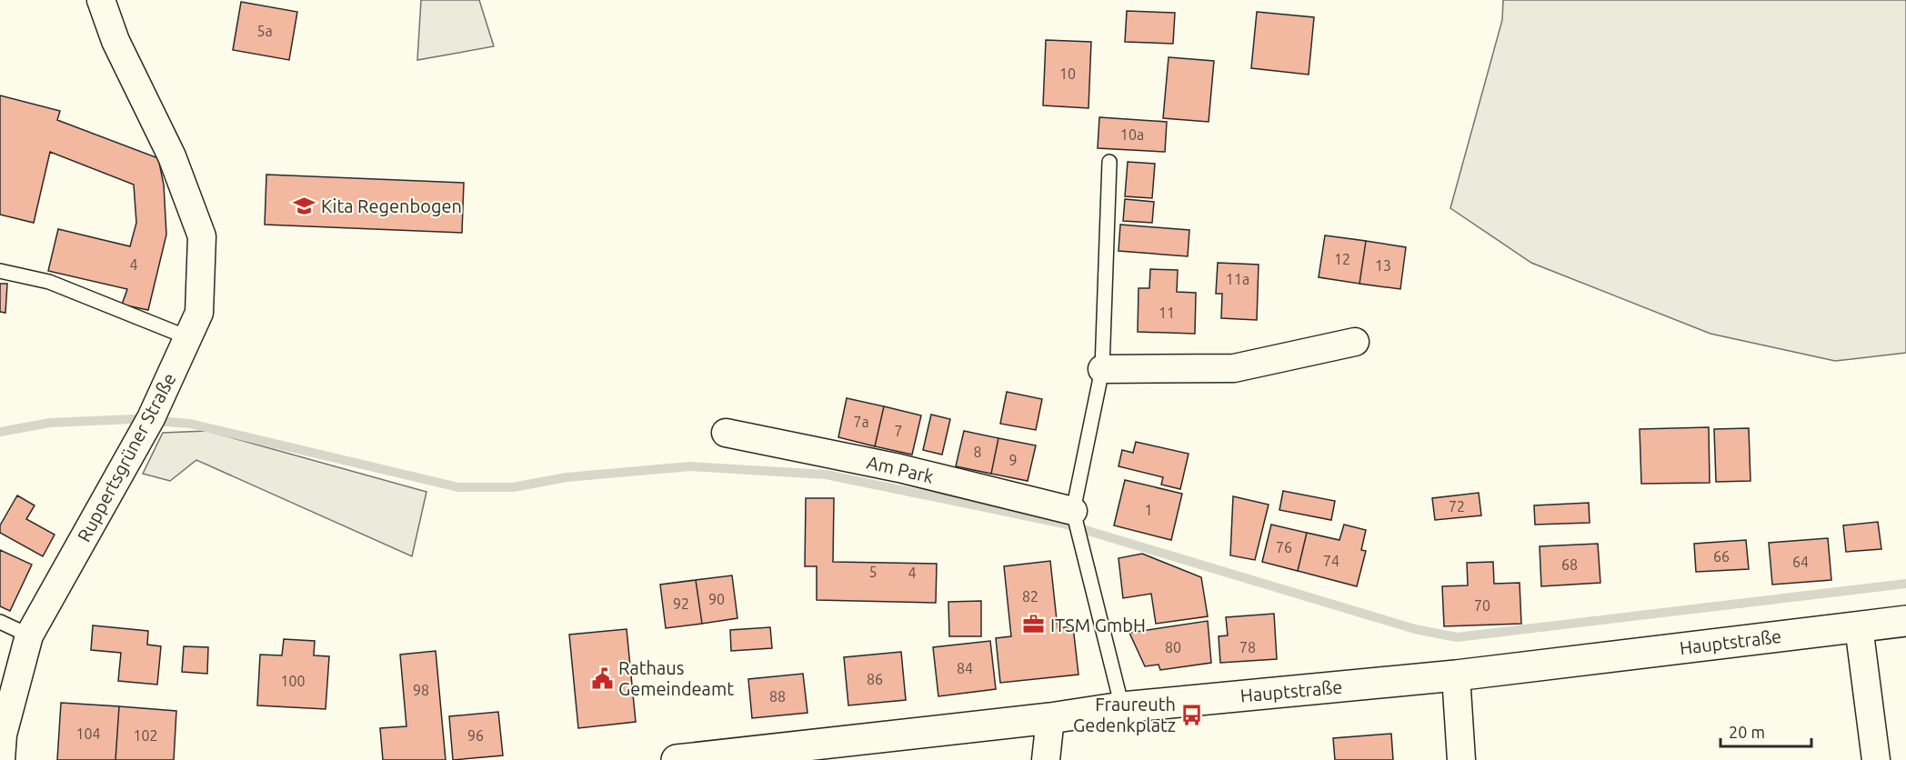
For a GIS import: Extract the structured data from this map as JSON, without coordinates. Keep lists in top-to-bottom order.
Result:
{
  "streets": {
    "main road": ["Hauptstraße"],
    "street": ["Ruppertsgrüner Straße", "Am Park"]
  },
  "places": {
    "school or university": ["Kita Regenbogen"],
    "office": ["ITSM GmbH"],
    "public building": ["Rathaus Gemeindeamt"],
    "bus stop": ["Fraureuth Gedenkplatz"]
  },
  "house_numbers": [
    "5a",
    "10",
    "10a",
    "12",
    "4",
    "13",
    "11a",
    "11",
    "7a",
    "7",
    "8",
    "9",
    "72",
    "1",
    "76",
    "66",
    "74",
    "64",
    "68",
    "5",
    "4",
    "82",
    "90",
    "92",
    "70",
    "80",
    "78",
    "84",
    "86",
    "100",
    "98",
    "88",
    "104",
    "102",
    "96"
  ],
  "scale_bar": "20 m"
}
